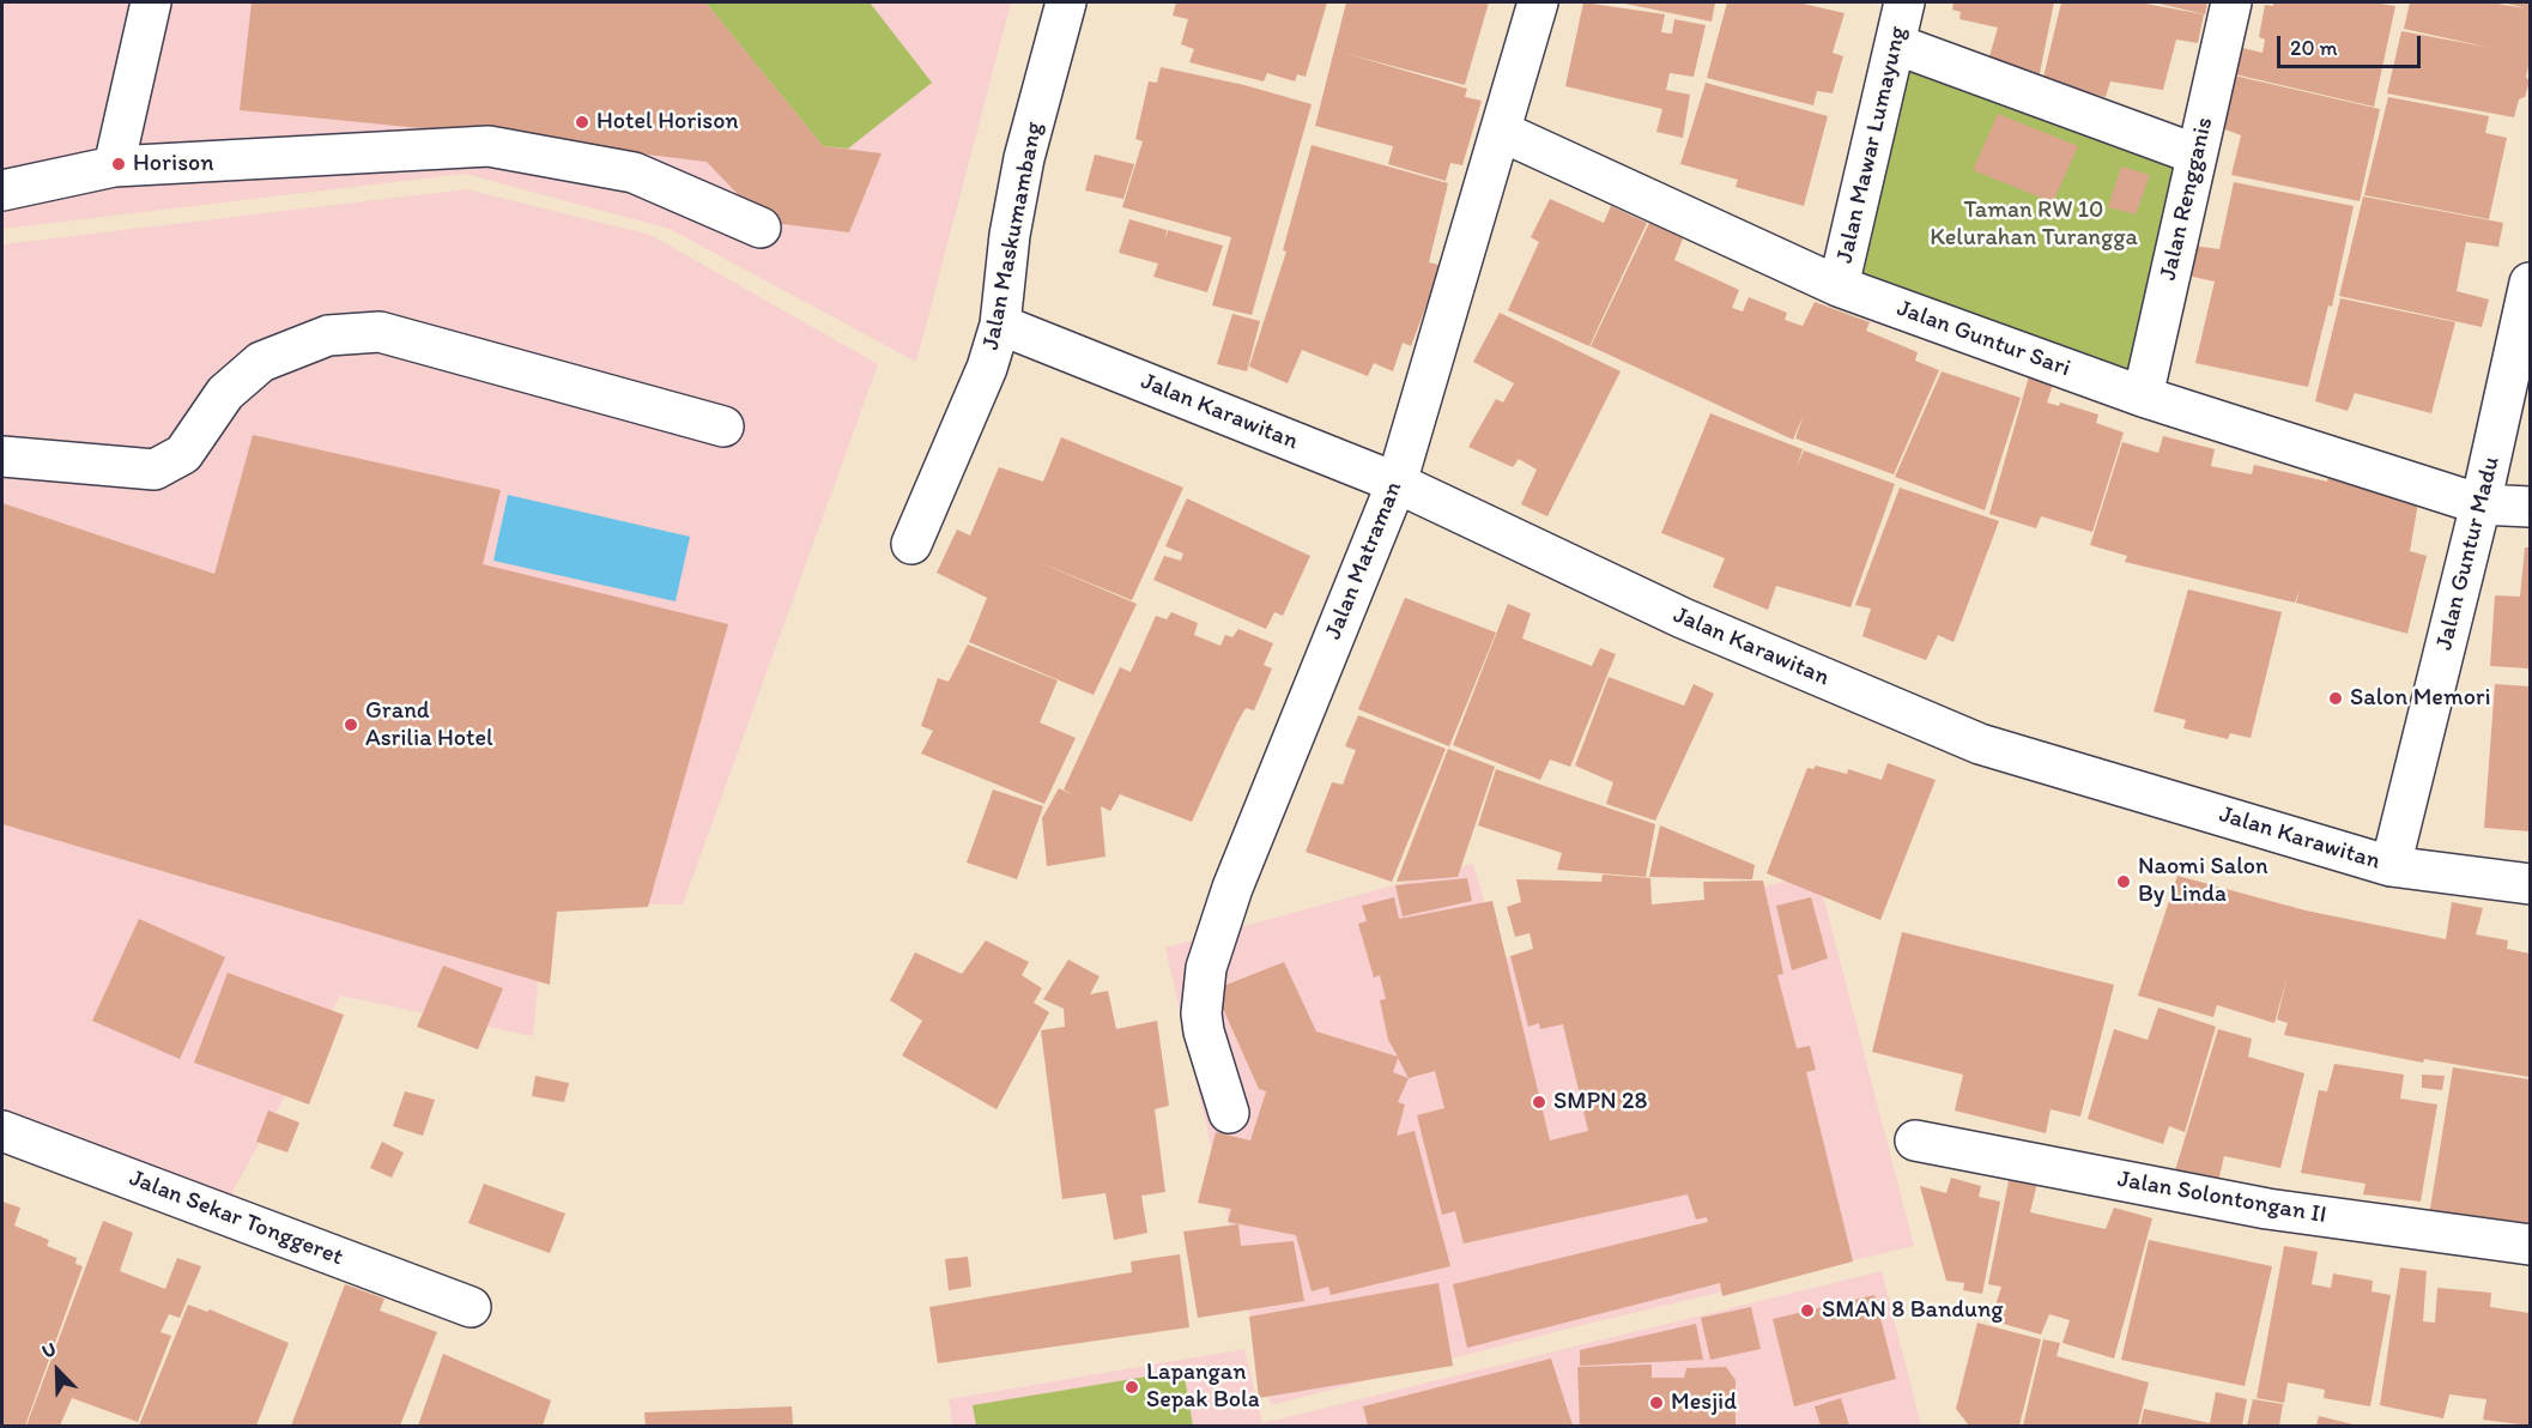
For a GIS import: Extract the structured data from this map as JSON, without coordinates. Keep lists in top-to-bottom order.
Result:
{
  "streets": {
    "street": [
      "Jalan Mawar Lumayung",
      "Jalan Rengganis",
      "Jalan Maskumambang",
      "Jalan Guntur Sari",
      "Jalan Karawitan",
      "Jalan Guntur Madu",
      "Jalan Matraman",
      "Jalan Solontongan II",
      "Jalan Sekar Tonggeret"
    ]
  },
  "crossings": [
    ["Jalan Mawar Lumayung", "Jalan Guntur Sari"],
    ["Jalan Rengganis", "Jalan Guntur Sari"],
    ["Jalan Maskumambang", "Jalan Karawitan"],
    ["Jalan Guntur Sari", "Jalan Guntur Madu"],
    ["Jalan Guntur Sari", "Jalan Matraman"],
    ["Jalan Karawitan", "Jalan Guntur Madu"],
    ["Jalan Karawitan", "Jalan Matraman"]
  ],
  "parks": ["Taman RW 10 Kelurahan Turangga"],
  "places": [
    "Hotel Horison",
    "Horison",
    "Salon Memori",
    "Grand Asrilia Hotel",
    "Naomi Salon By Linda",
    "SMPN 28",
    "SMAN 8 Bandung",
    "Lapangan Sepak Bola",
    "Mesjid"
  ],
  "scale_bar": "20 m",
  "north": "top left"
}
